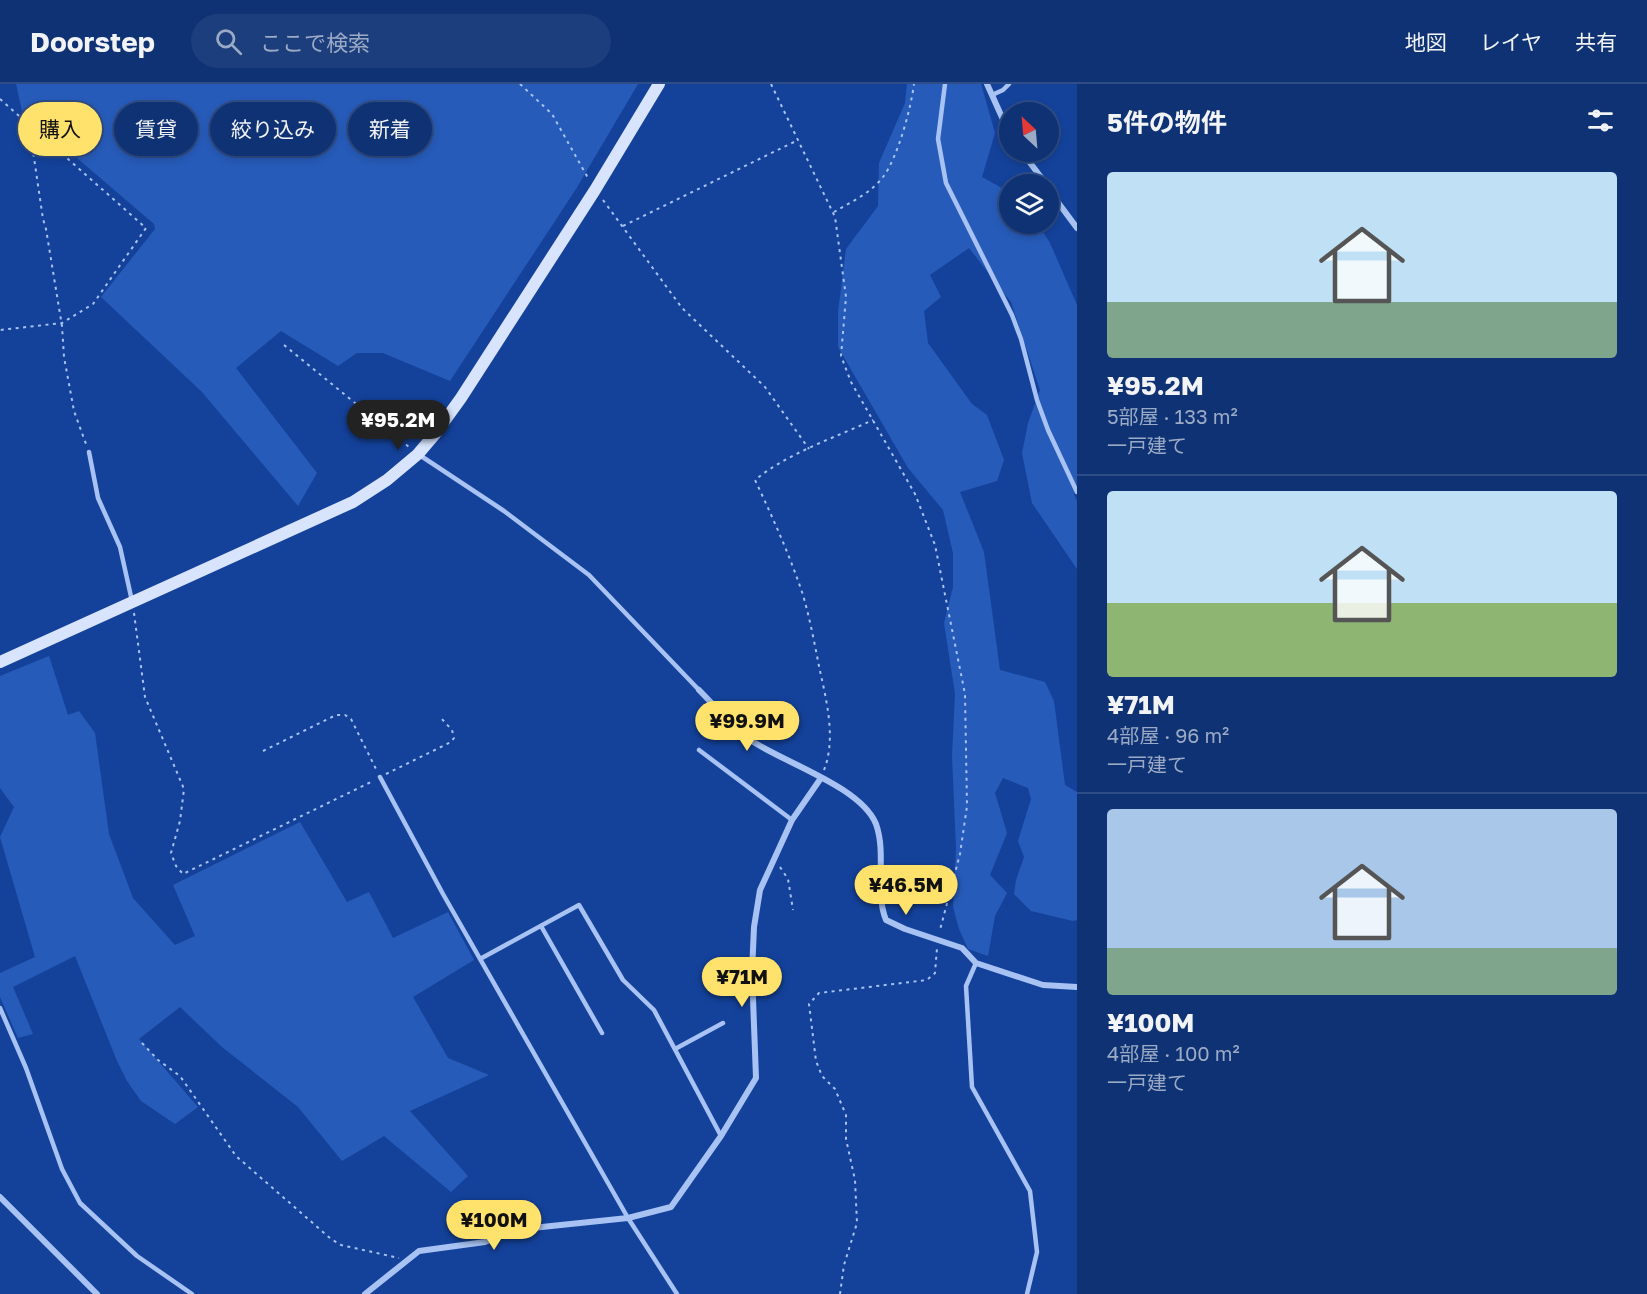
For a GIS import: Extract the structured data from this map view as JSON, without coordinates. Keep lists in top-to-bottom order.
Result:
{
  "north": "top left",
  "page": {
    "header": "Doorstep",
    "search": "ここで検索",
    "nav": ["地図", "レイヤ", "共有"],
    "heading": "5件の物件",
    "chip": [
      "購入",
      "賃貸",
      "絞り込み",
      "新着"
    ],
    "list": [
      {
        "name": "¥95.2M",
        "note": "5部屋 · 133 m² · 一戸建て"
      },
      {
        "name": "¥71M",
        "note": "4部屋 · 96 m² · 一戸建て"
      },
      {
        "name": "¥100M",
        "note": "4部屋 · 100 m² · 一戸建て"
      }
    ],
    "price": [
      "¥95.2M",
      "¥99.9M",
      "¥46.5M",
      "¥71M",
      "¥100M"
    ]
  }
}
